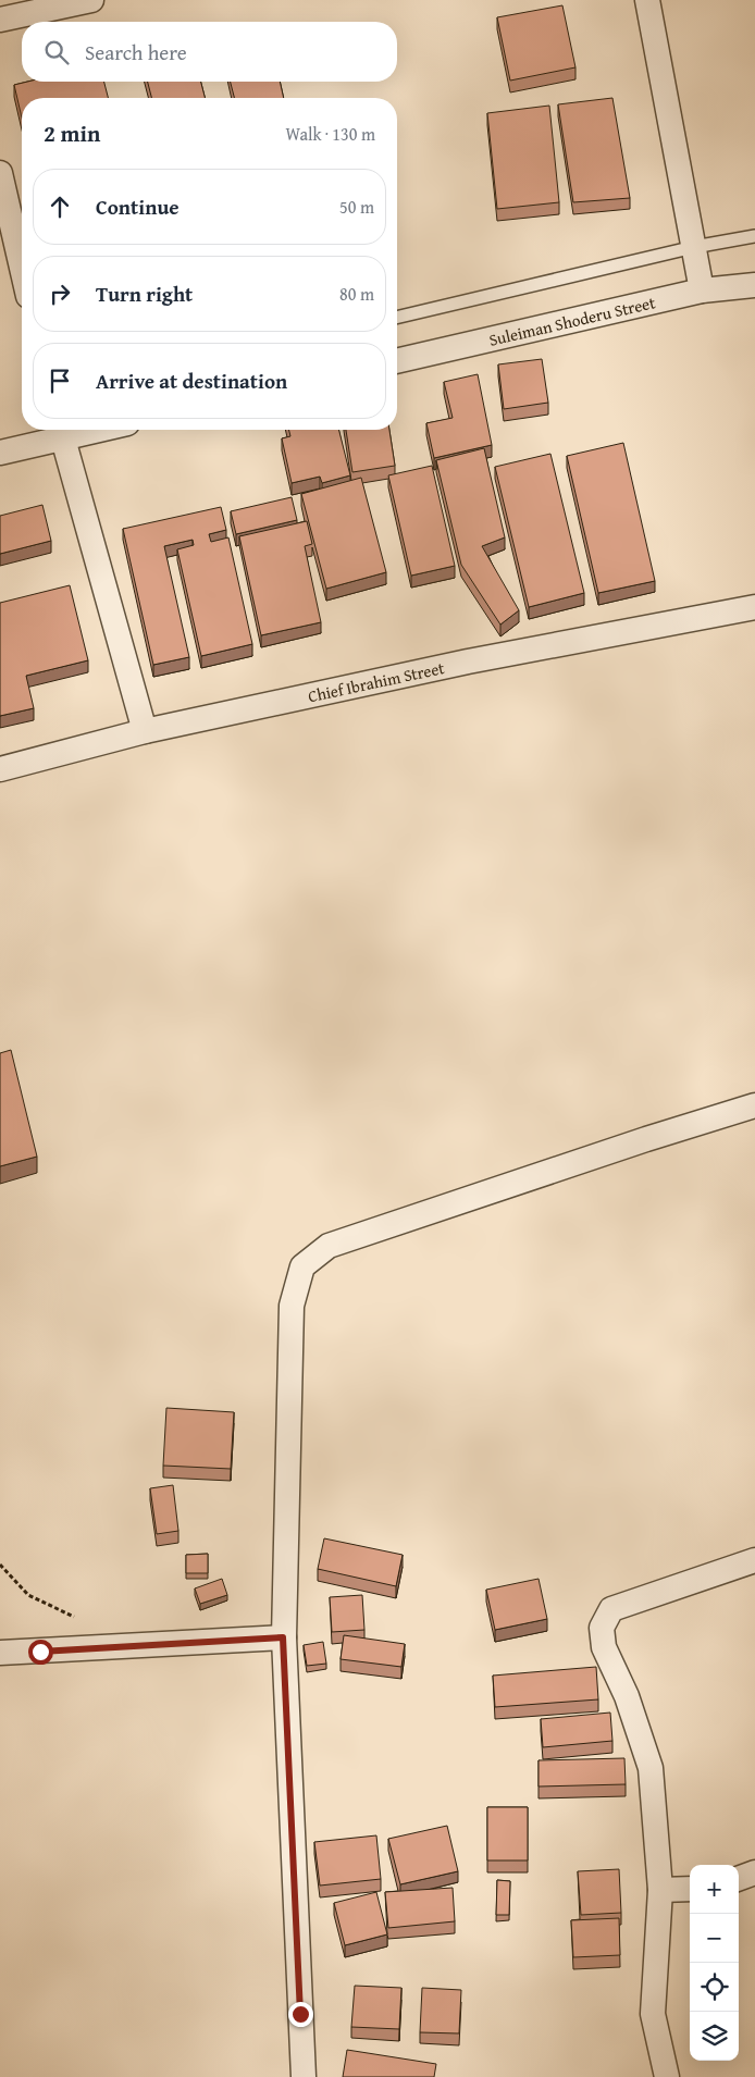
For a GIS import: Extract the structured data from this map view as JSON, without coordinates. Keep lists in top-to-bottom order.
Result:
{
  "streets": {
    "street": ["Suleiman Shoderu Street", "Chief Ibrahim Street"]
  },
  "page": {
    "search": "Search here",
    "heading": ["2 min", "Walk · 130 m"],
    "list": [
      ["Continue", "50 m"],
      ["Turn right", "80 m"],
      "Arrive at destination"
    ],
    "map_buttons": ["+", "−"]
  }
}
